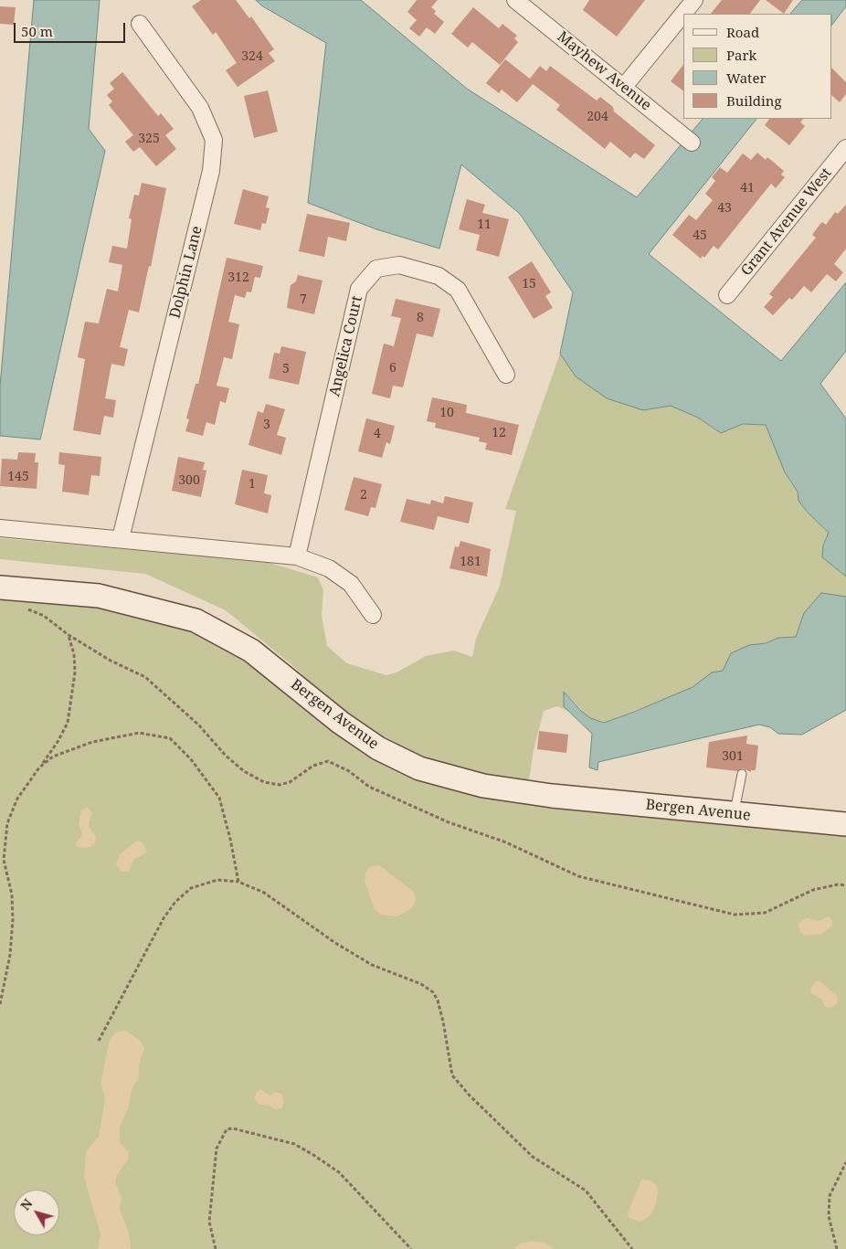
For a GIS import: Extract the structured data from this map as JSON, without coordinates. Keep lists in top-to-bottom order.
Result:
{
  "streets": {
    "main road": ["Bergen Avenue"],
    "street": [
      "Mayhew Avenue",
      "Grant Avenue West",
      "Dolphin Lane",
      "Angelica Court"
    ]
  },
  "house_numbers": [
    "324",
    "204",
    "325",
    "41",
    "43",
    "11",
    "45",
    "312",
    "15",
    "7",
    "8",
    "6",
    "5",
    "10",
    "3",
    "12",
    "4",
    "145",
    "300",
    "1",
    "2",
    "181",
    "301"
  ],
  "legend": [
    "Road",
    "Park",
    "Water",
    "Building"
  ],
  "scale_bar": "50 m",
  "north": "top left"
}
